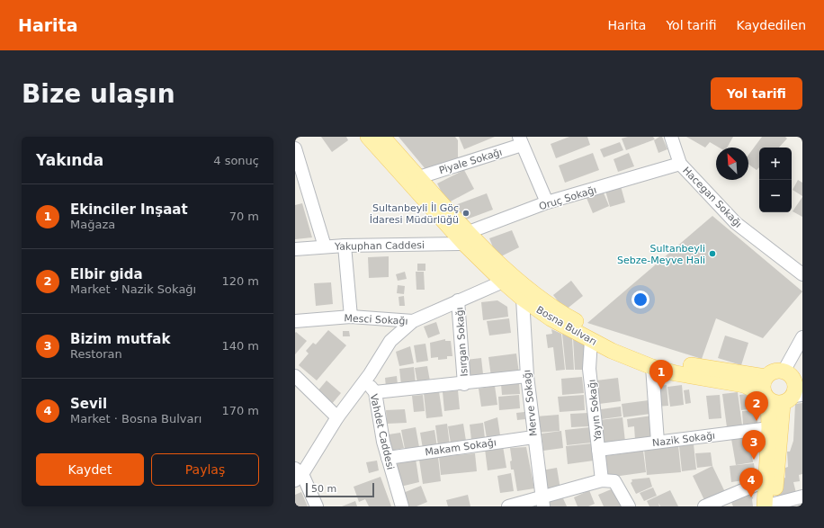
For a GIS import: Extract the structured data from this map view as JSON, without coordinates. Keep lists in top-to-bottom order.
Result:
{
  "streets": {
    "main road": ["Bosna Bulvarı"],
    "street": [
      "Piyale Sokağı",
      "Hacegan Sokağı",
      "Oruç Sokağı",
      "Yakuphan Caddesi",
      "Mesci Sokağı",
      "Isırgan Sokağı",
      "Merve Sokağı",
      "Yayın Sokağı",
      "Vahdet Caddesi",
      "Nazik Sokağı",
      "Makam Sokağı"
    ]
  },
  "crossings": [
    ["Piyale Sokağı", "Bosna Bulvarı"],
    ["Hacegan Sokağı", "Oruç Sokağı"],
    ["Oruç Sokağı", "Yakuphan Caddesi"],
    ["Oruç Sokağı", "Bosna Bulvarı"],
    ["Yakuphan Caddesi", "Bosna Bulvarı"],
    ["Bosna Bulvarı", "Merve Sokağı"],
    ["Bosna Bulvarı", "Yayın Sokağı"],
    ["Merve Sokağı", "Makam Sokağı"],
    ["Yayın Sokağı", "Nazik Sokağı"],
    ["Vahdet Caddesi", "Makam Sokağı"]
  ],
  "places": ["Sultanbeyli İl Göç İdaresi Müdürlüğü", "Sultanbeyli Sebze-Meyve Hali"],
  "scale_bar": "50 m",
  "north": "top left",
  "page": {
    "header": "Harita",
    "nav": ["Harita", "Yol tarifi", "Kaydedilen"],
    "buttons": [
      "Yol tarifi",
      ["Kaydet", "Paylaş"]
    ],
    "title": "Bize ulaşın",
    "heading": ["Yakında", "4 sonuç"],
    "map_buttons": ["+", "−"],
    "list": [
      {
        "mark": "1",
        "name": "Ekinciler Inşaat",
        "note": "Mağaza",
        "value": "70 m"
      },
      {
        "mark": "2",
        "name": "Elbir gida",
        "note": "Market · Nazik Sokağı",
        "value": "120 m"
      },
      {
        "mark": "3",
        "name": "Bizim mutfak",
        "note": "Restoran",
        "value": "140 m"
      },
      {
        "mark": "4",
        "name": "Sevil",
        "note": "Market · Bosna Bulvarı",
        "value": "170 m"
      }
    ],
    "pins": [
      "1",
      "2",
      "3",
      "4"
    ],
    "scale": "50 m"
  }
}
